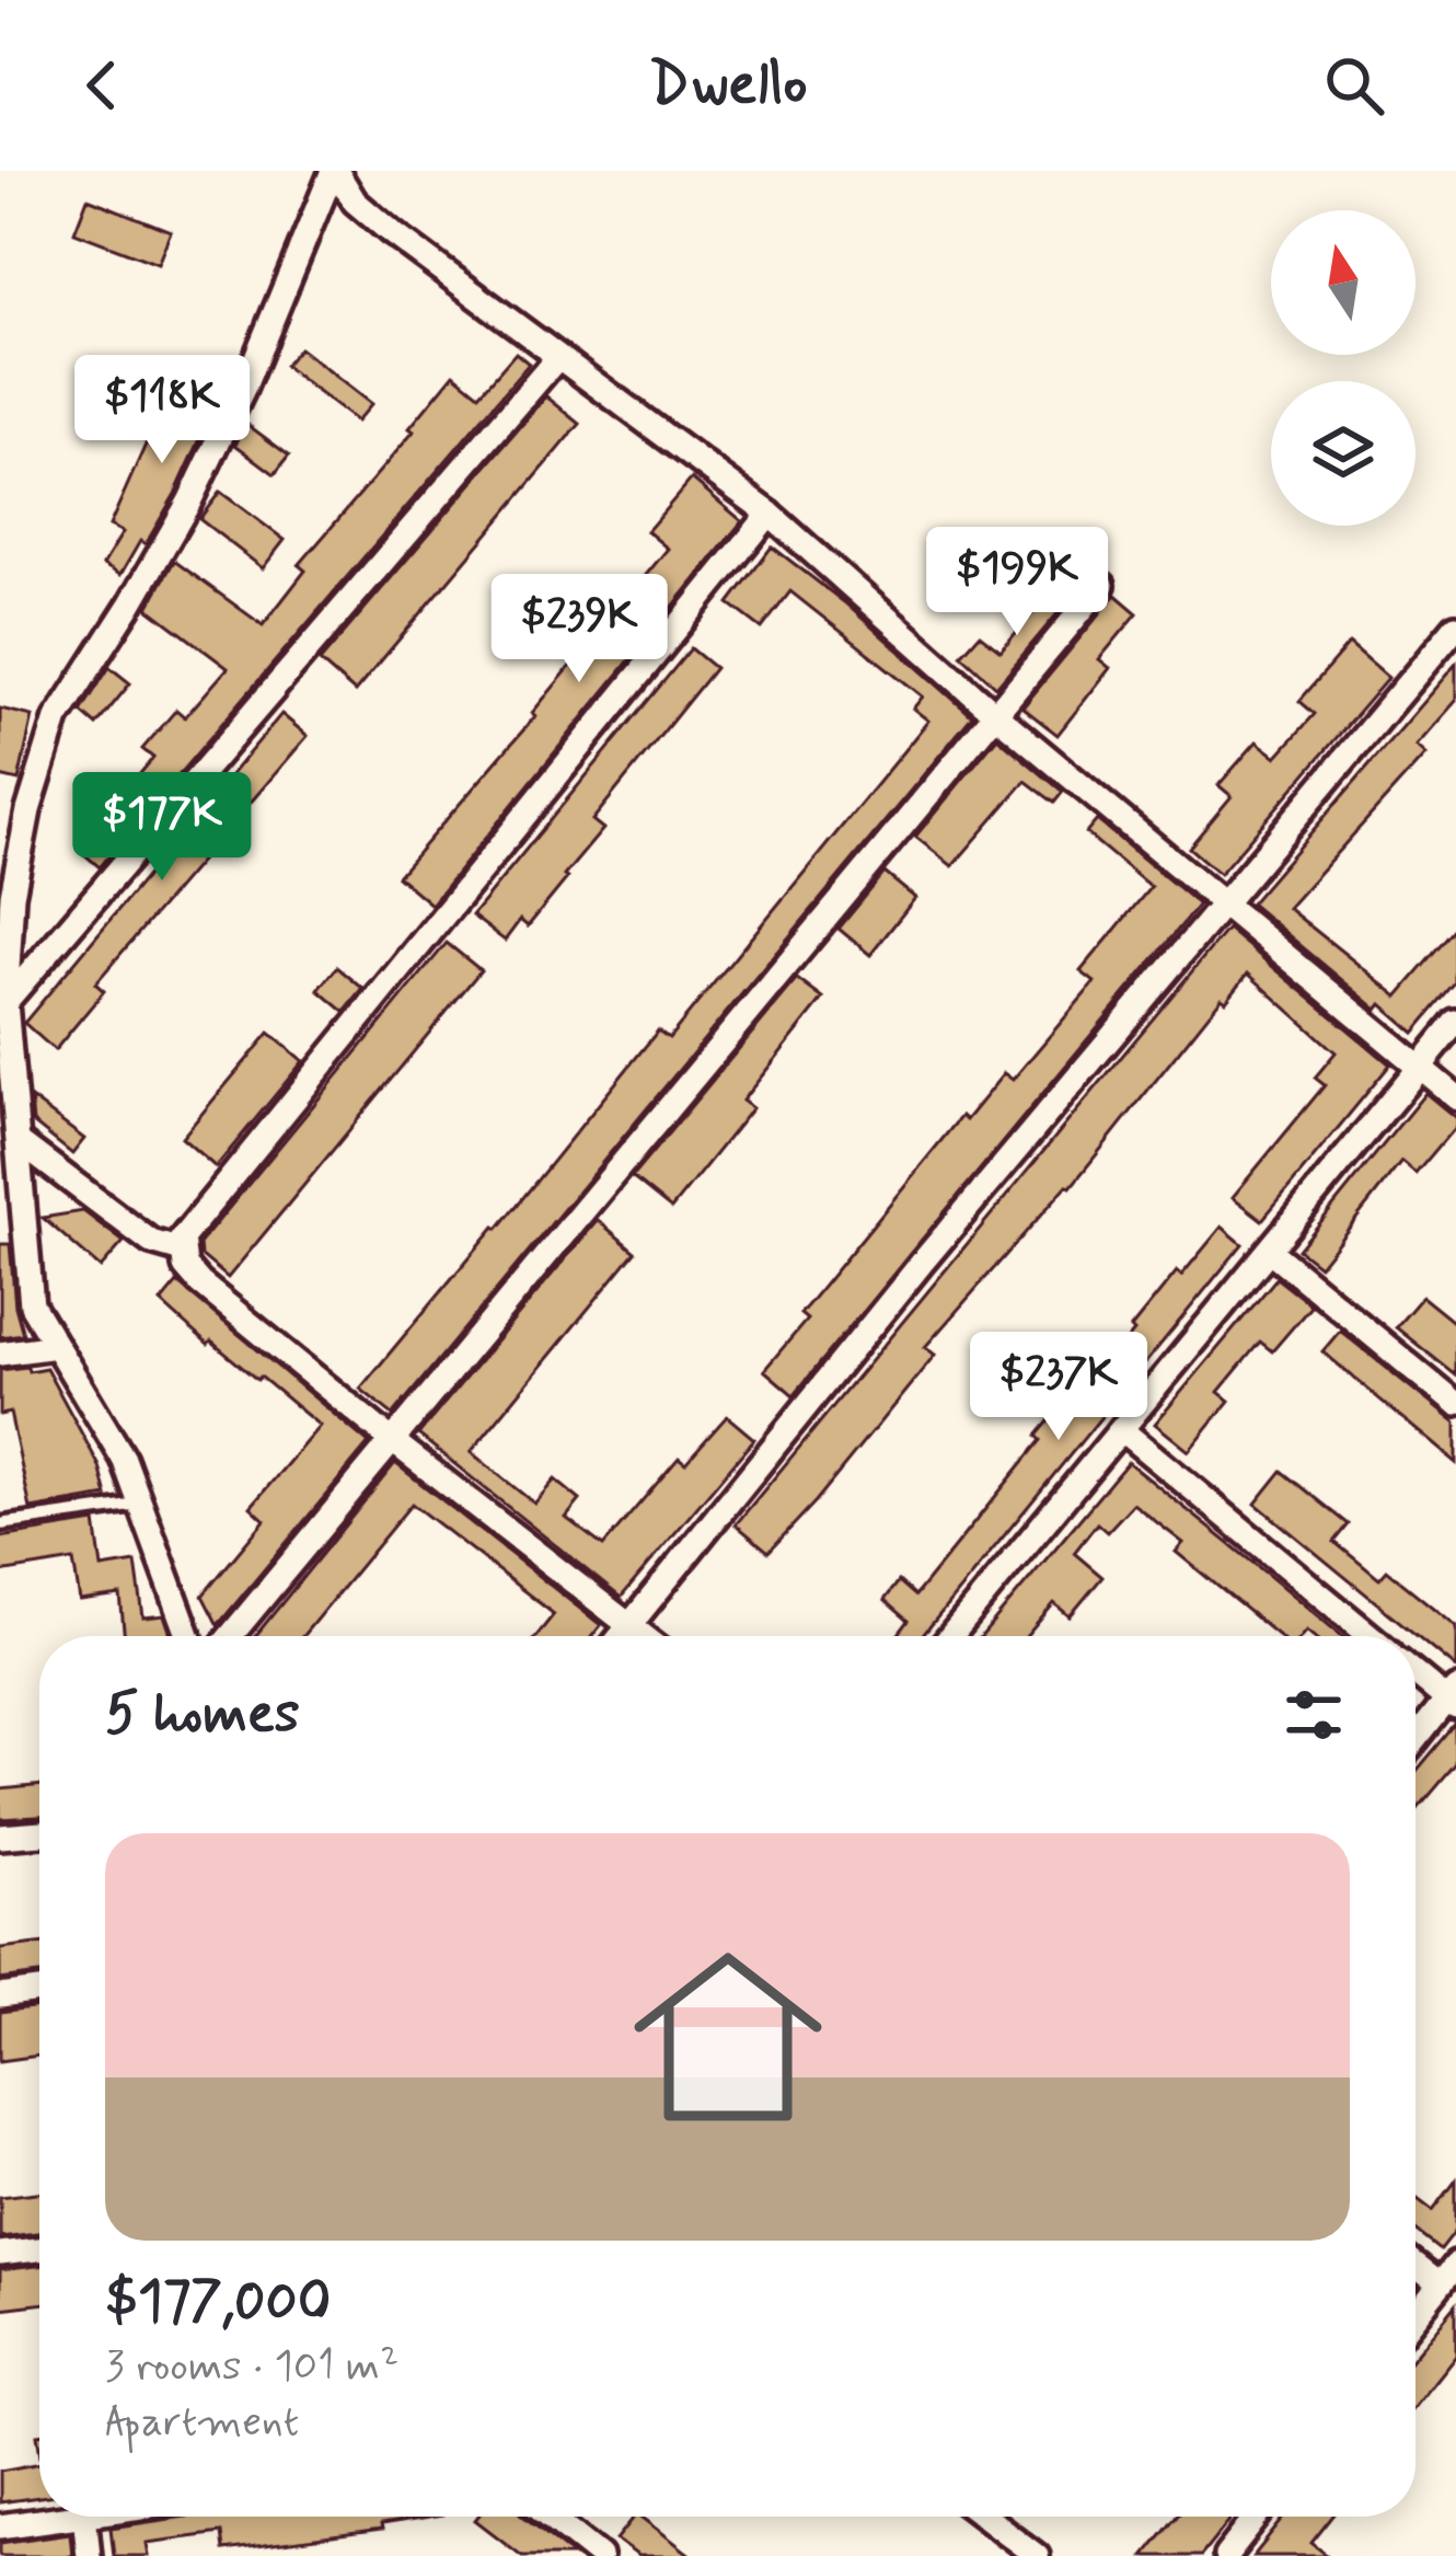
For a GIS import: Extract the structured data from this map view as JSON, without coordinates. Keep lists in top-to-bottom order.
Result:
{
  "north": "top",
  "page": {
    "header": "Dwello",
    "price": [
      "$118K",
      "$199K",
      "$239K",
      "$177K",
      "$237K"
    ],
    "heading": "5 homes",
    "list": [
      {
        "name": "$177,000",
        "note": "3 rooms · 101 m² · Apartment"
      }
    ]
  }
}
